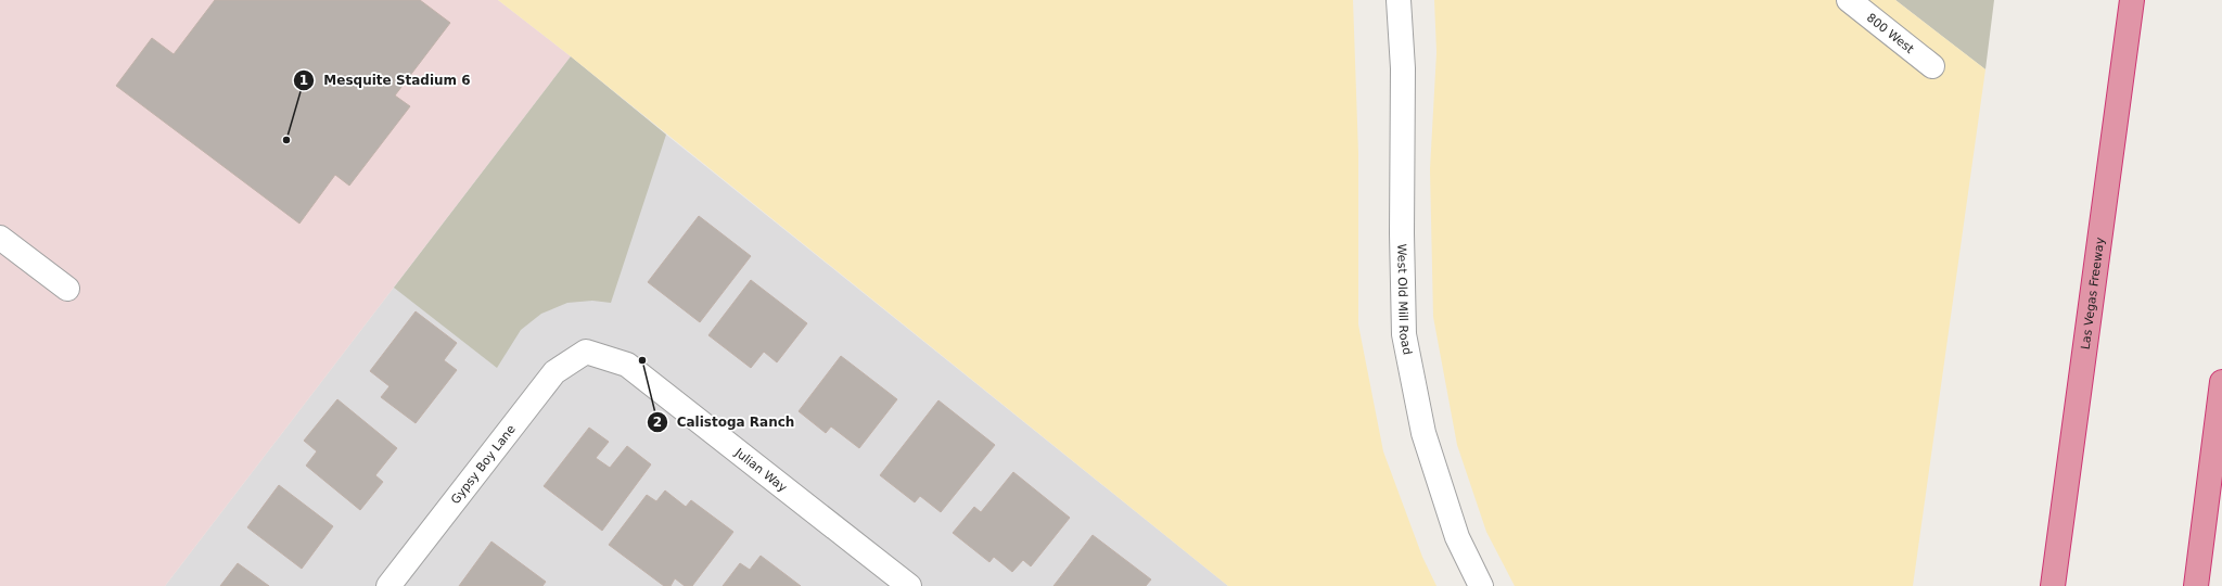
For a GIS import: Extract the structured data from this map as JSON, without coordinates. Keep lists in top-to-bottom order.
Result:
{
  "streets": {
    "highway": ["Las Vegas Freeway"],
    "street": [
      "800 West",
      "West Old Mill Road",
      "Gypsy Boy Lane",
      "Julian Way"
    ]
  },
  "crossings": [
    ["Gypsy Boy Lane", "Julian Way"]
  ],
  "places": ["Mesquite Stadium 6", "Calistoga Ranch"]
}
